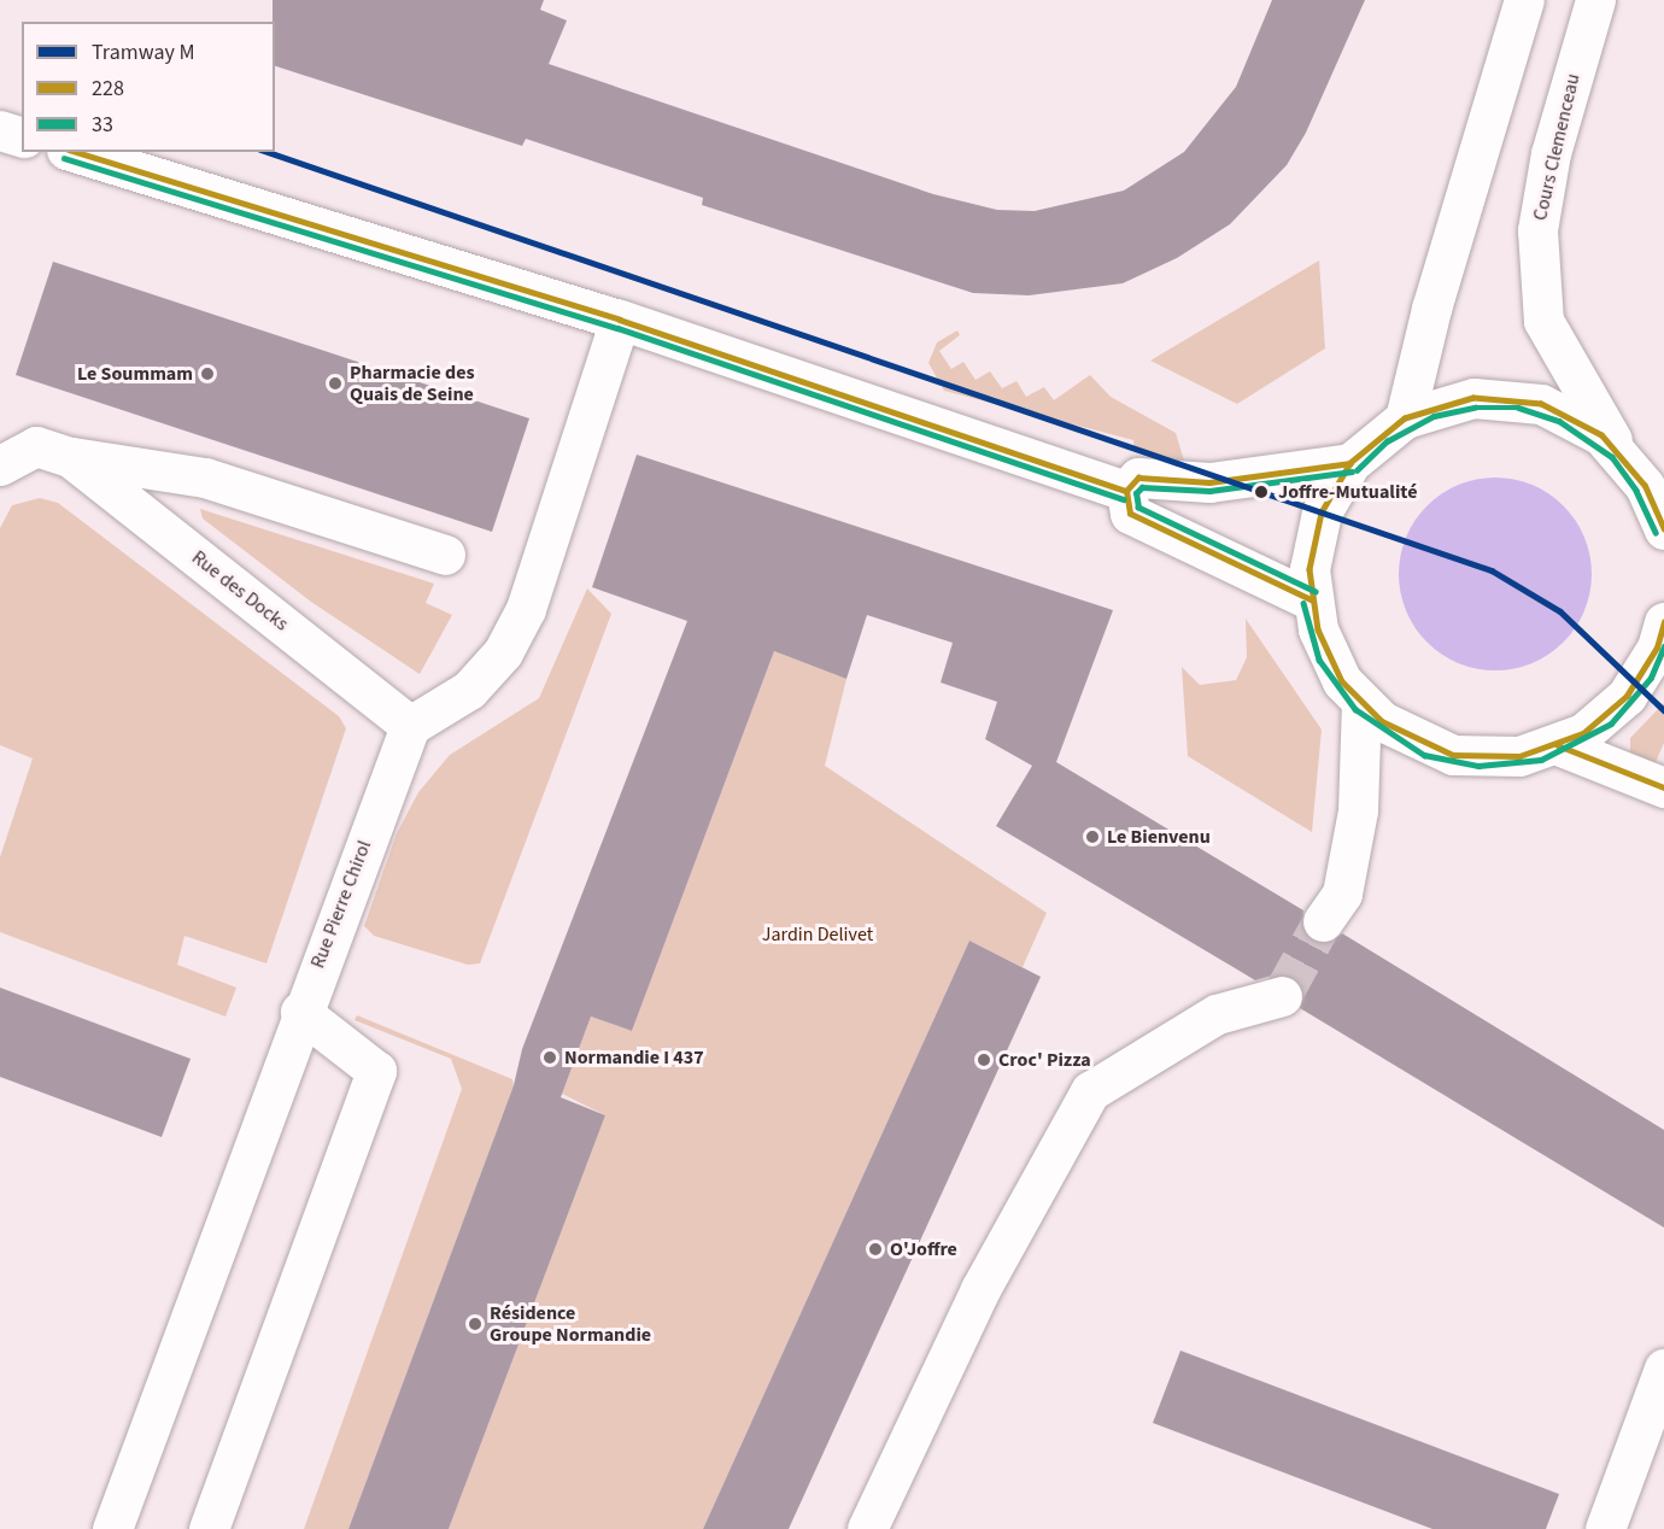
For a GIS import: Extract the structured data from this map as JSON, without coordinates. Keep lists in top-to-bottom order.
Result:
{
  "streets": {
    "street": ["Cours Clemenceau", "Rue des Docks", "Rue Pierre Chirol"]
  },
  "crossings": [
    ["Rue des Docks", "Rue Pierre Chirol"]
  ],
  "parks": ["Jardin Delivet"],
  "places": [
    "Le Soummam",
    "Pharmacie des Quais de Seine",
    "Joffre-Mutualité",
    "Le Bienvenu",
    "Normandie I 437",
    "Croc' Pizza",
    "O'Joffre",
    "Résidence Groupe Normandie"
  ],
  "lines": ["tram line M", "transit line 228", "transit line 33"],
  "legend": ["Tramway M", "228", "33"]
}
